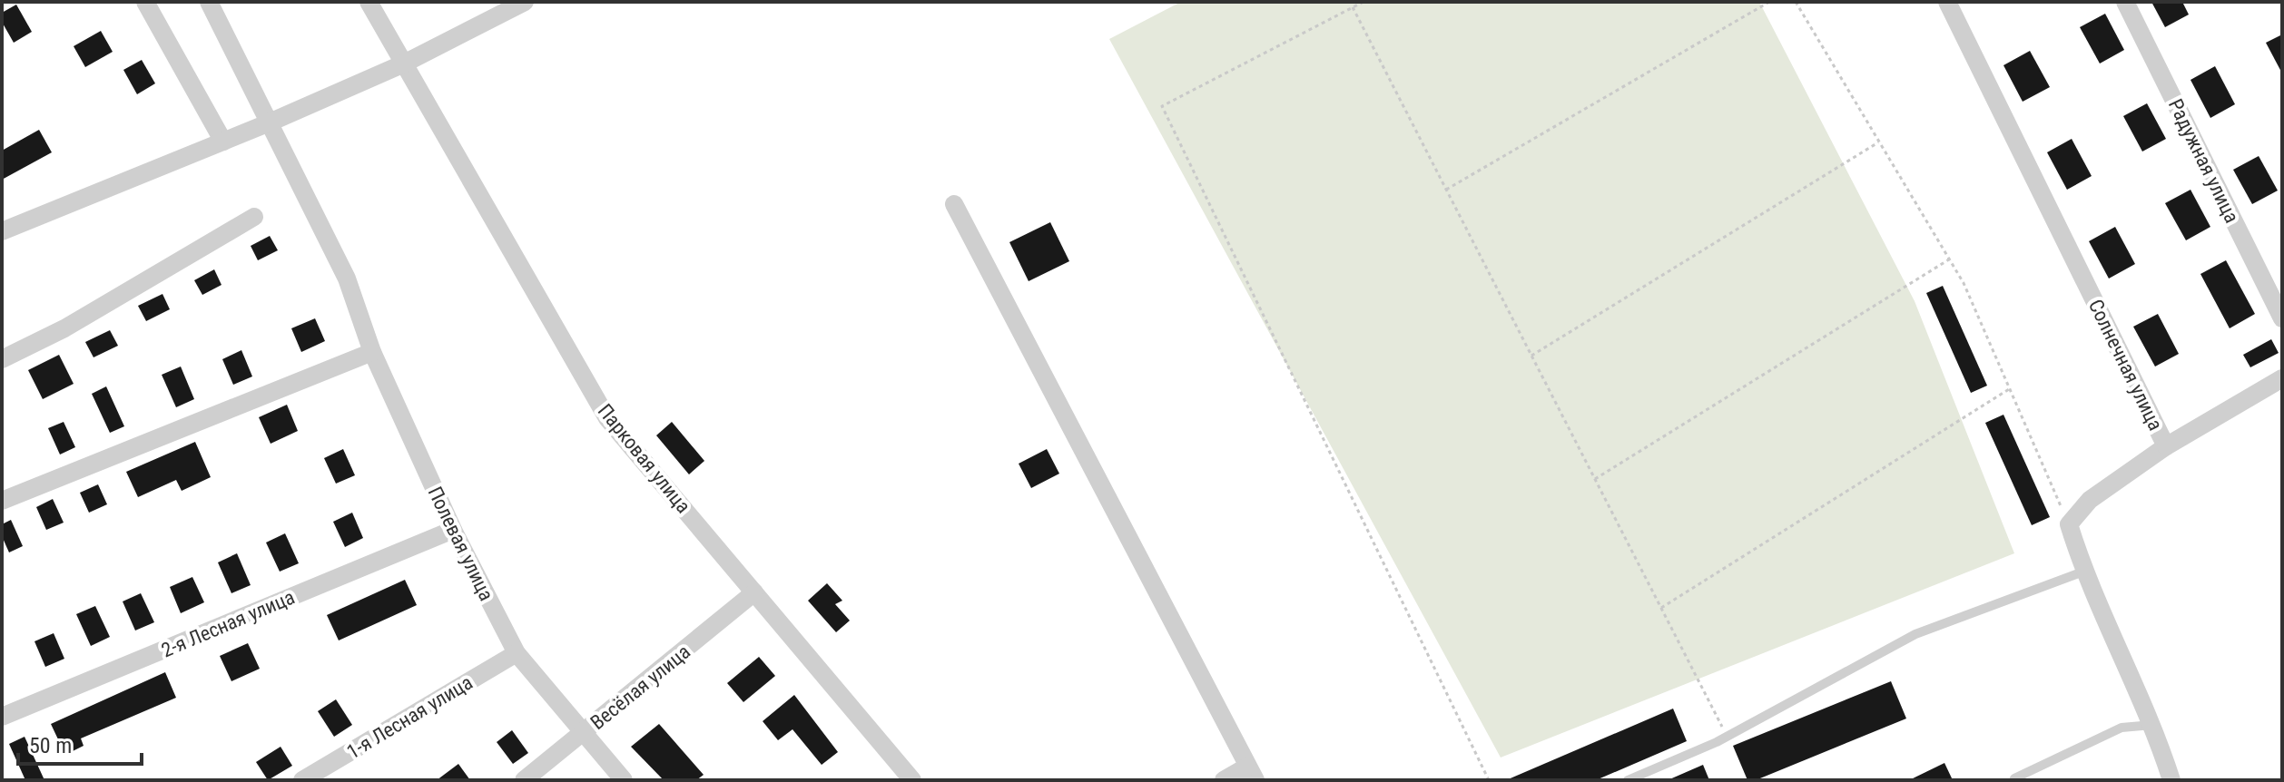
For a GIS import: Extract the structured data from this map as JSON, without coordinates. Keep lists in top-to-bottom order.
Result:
{
  "streets": {
    "street": [
      "Радужная улица",
      "Солнечная улица",
      "Парковая улица",
      "Полевая улица",
      "2-я Лесная улица",
      "Весёлая улица",
      "1-я Лесная улица"
    ]
  },
  "crossings": [
    ["Парковая улица", "Весёлая улица"],
    ["Полевая улица", "2-я Лесная улица"],
    ["Полевая улица", "Весёлая улица"],
    ["Полевая улица", "1-я Лесная улица"]
  ],
  "scale_bar": "50 m"
}
